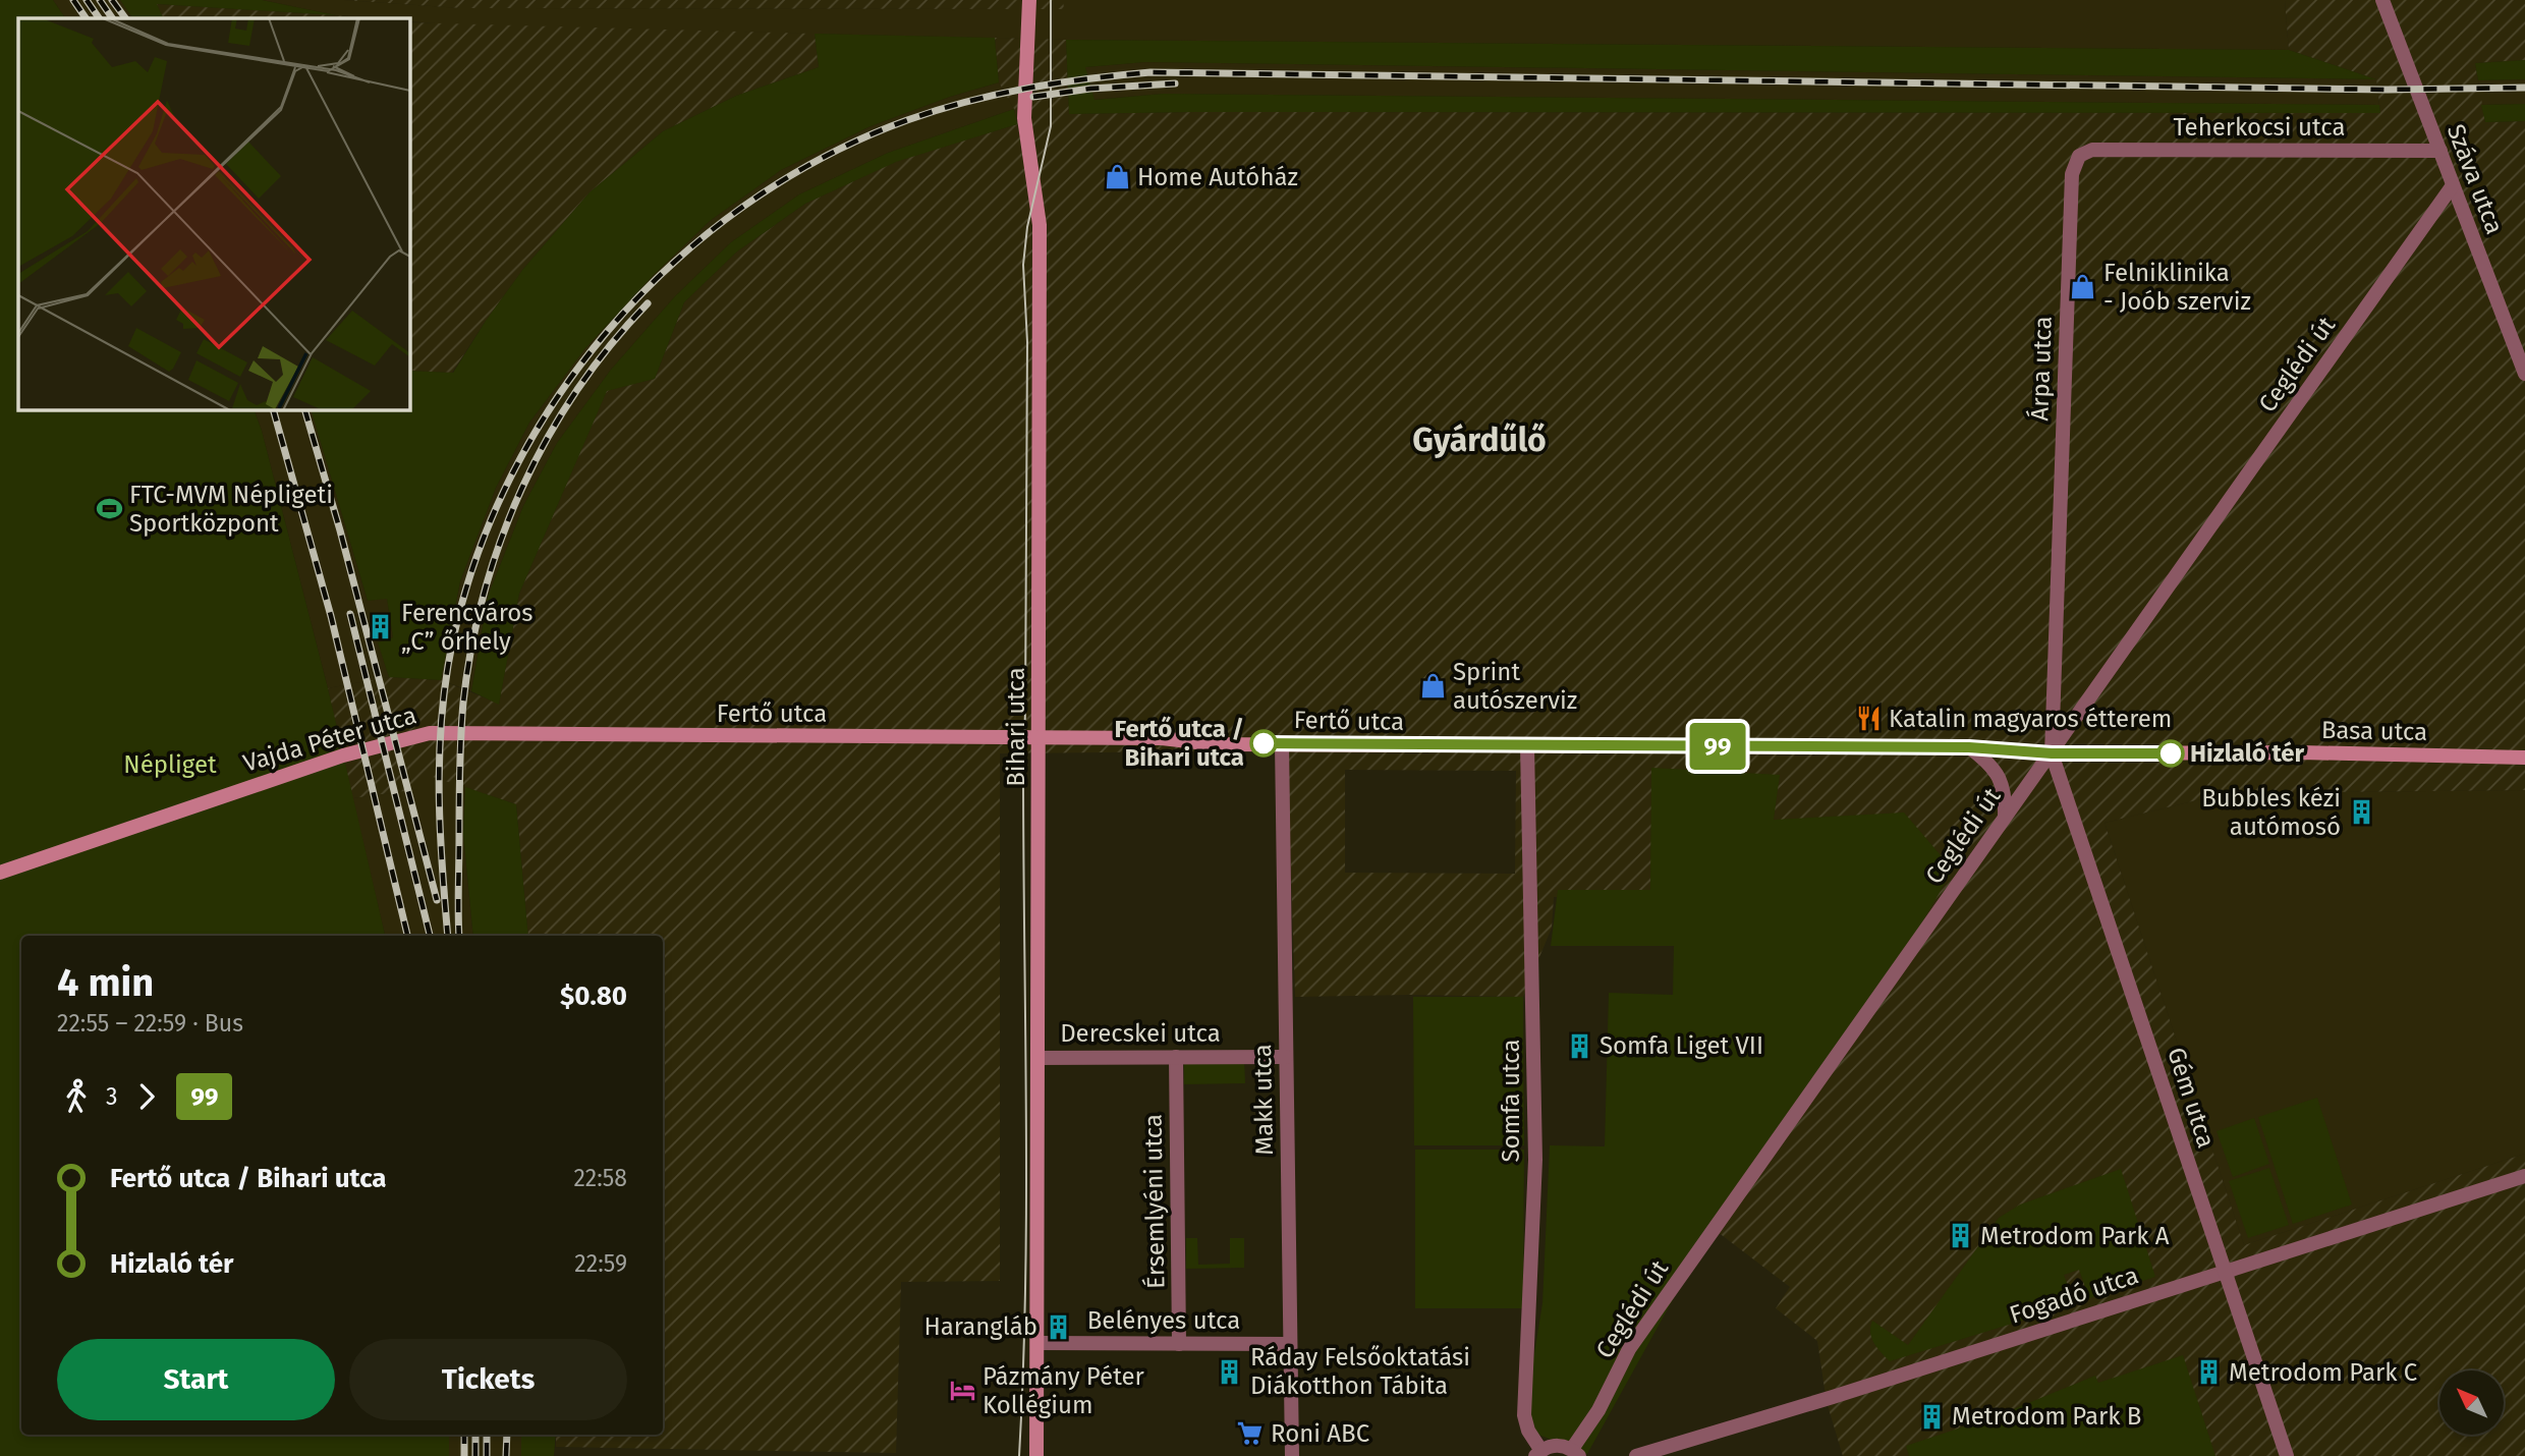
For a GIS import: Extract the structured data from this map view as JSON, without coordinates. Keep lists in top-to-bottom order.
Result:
{
  "streets": {
    "street": [
      "Teherkocsi utca",
      "Száva utca",
      "Ceglédi út",
      "Árpa utca",
      "Fertő utca",
      "Bihari utca",
      "Basa utca",
      "Vajda Péter utca",
      "Derecskei utca",
      "Gém utca",
      "Makk utca",
      "Somfa utca",
      "Érsemlyéni utca",
      "Fogadó utca",
      "Belényes utca"
    ]
  },
  "crossings": [
    ["Teherkocsi utca", "Száva utca"],
    ["Teherkocsi utca", "Árpa utca"],
    ["Száva utca", "Ceglédi út"],
    ["Ceglédi út", "Árpa utca"],
    ["Ceglédi út", "Basa utca"],
    ["Ceglédi út", "Gém utca"],
    ["Árpa utca", "Basa utca"],
    ["Árpa utca", "Gém utca"],
    ["Fertő utca", "Bihari utca"],
    ["Fertő utca", "Vajda Péter utca"],
    ["Fertő utca", "Makk utca"],
    ["Fertő utca", "Somfa utca"],
    ["Bihari utca", "Derecskei utca"],
    ["Bihari utca", "Belényes utca"],
    ["Basa utca", "Gém utca"],
    ["Derecskei utca", "Makk utca"],
    ["Derecskei utca", "Érsemlyéni utca"],
    ["Gém utca", "Fogadó utca"],
    ["Makk utca", "Belényes utca"],
    ["Érsemlyéni utca", "Belényes utca"]
  ],
  "districts": ["Gyárdűlő"],
  "parks": ["Népliget"],
  "places": {
    "shop": ["Home Autóház", "Felniklinika - Joób szerviz", "Sprint autószerviz"],
    "sports": ["FTC-MVM Népligeti Sportközpont"],
    "building": [
      "Ferencváros „C” őrhely",
      "Bubbles kézi autómosó",
      "Somfa Liget VII",
      "Metrodom Park A",
      "Harangláb",
      "Ráday Felsőoktatási Diákotthon Tábita",
      "Metrodom Park C",
      "Metrodom Park B"
    ],
    "restaurant": ["Katalin magyaros étterem"],
    "other": ["Fertő utca / Bihari utca", "Hizlaló tér"],
    "hotel": ["Pázmány Péter Kollégium"],
    "supermarket": ["Roni ABC"]
  },
  "lines": ["bus line 99"],
  "north": "top left",
  "page": {
    "on_map": "99",
    "heading": ["4 min", "22:55 – 22:59 · Bus", "$0.80"],
    "legs": ["3", "99"],
    "list": [
      {
        "name": "Fertő utca / Bihari utca",
        "value": "22:58"
      },
      {
        "name": "Hizlaló tér",
        "value": "22:59"
      }
    ],
    "buttons": ["Start", "Tickets"]
  }
}
